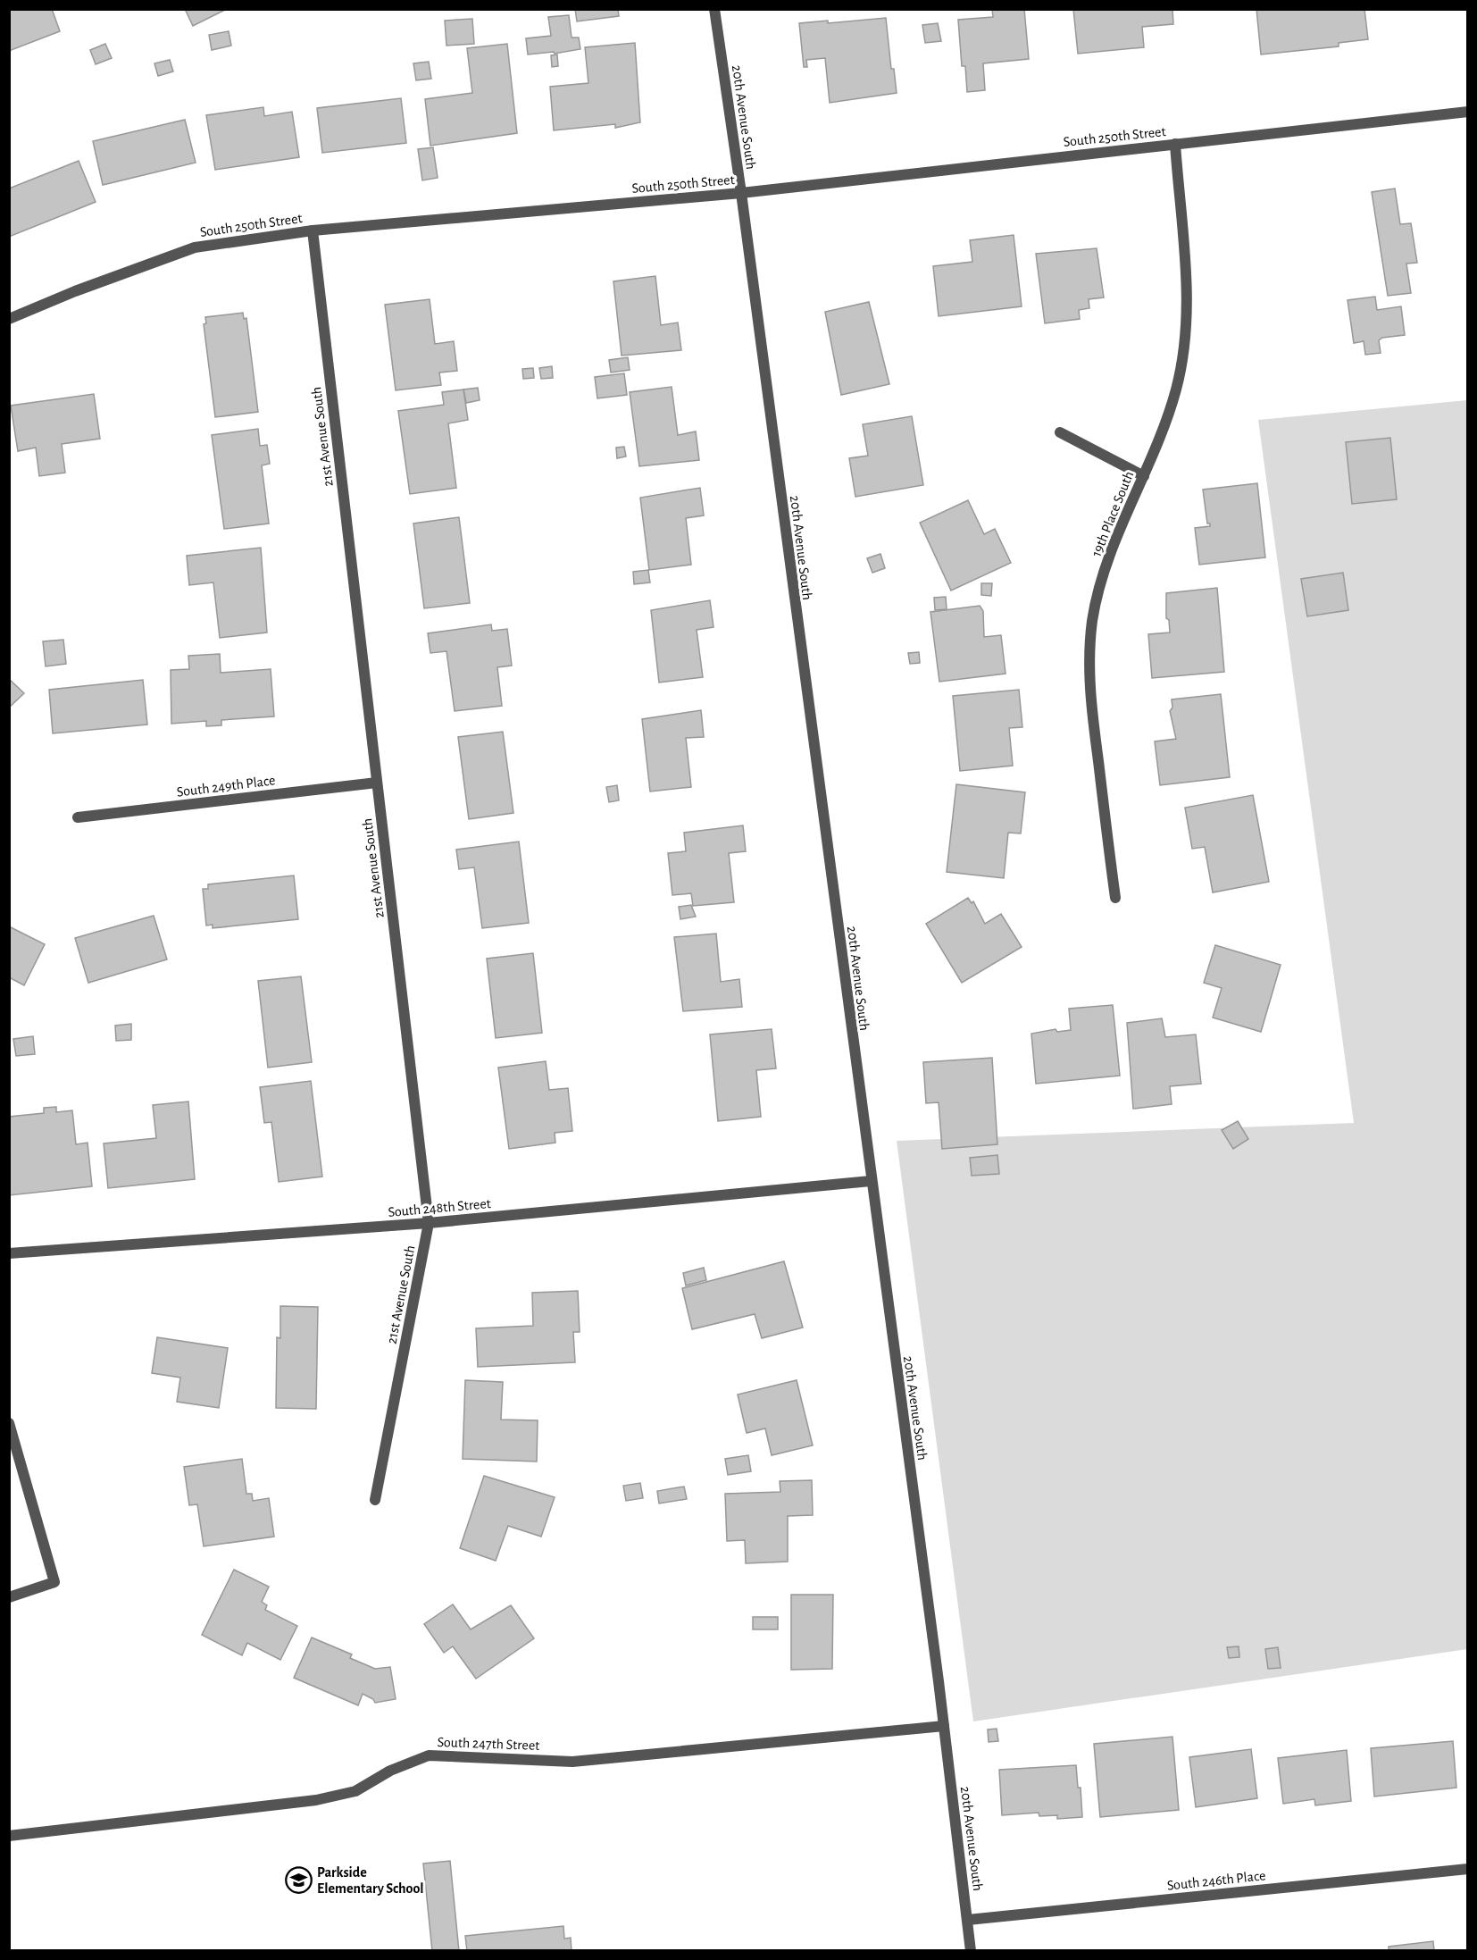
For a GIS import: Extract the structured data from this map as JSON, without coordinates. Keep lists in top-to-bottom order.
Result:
{
  "streets": {
    "street": [
      "20th Avenue South",
      "South 250th Street",
      "21st Avenue South",
      "19th Place South",
      "South 249th Place",
      "South 248th Street",
      "South 247th Street",
      "South 246th Place"
    ]
  },
  "crossings": [
    ["20th Avenue South", "South 250th Street"],
    ["20th Avenue South", "South 248th Street"],
    ["20th Avenue South", "South 247th Street"],
    ["20th Avenue South", "South 246th Place"],
    ["South 250th Street", "21st Avenue South"],
    ["South 250th Street", "19th Place South"],
    ["21st Avenue South", "South 249th Place"],
    ["21st Avenue South", "South 248th Street"]
  ],
  "places": {
    "school or university": ["Parkside Elementary School"]
  }
}
